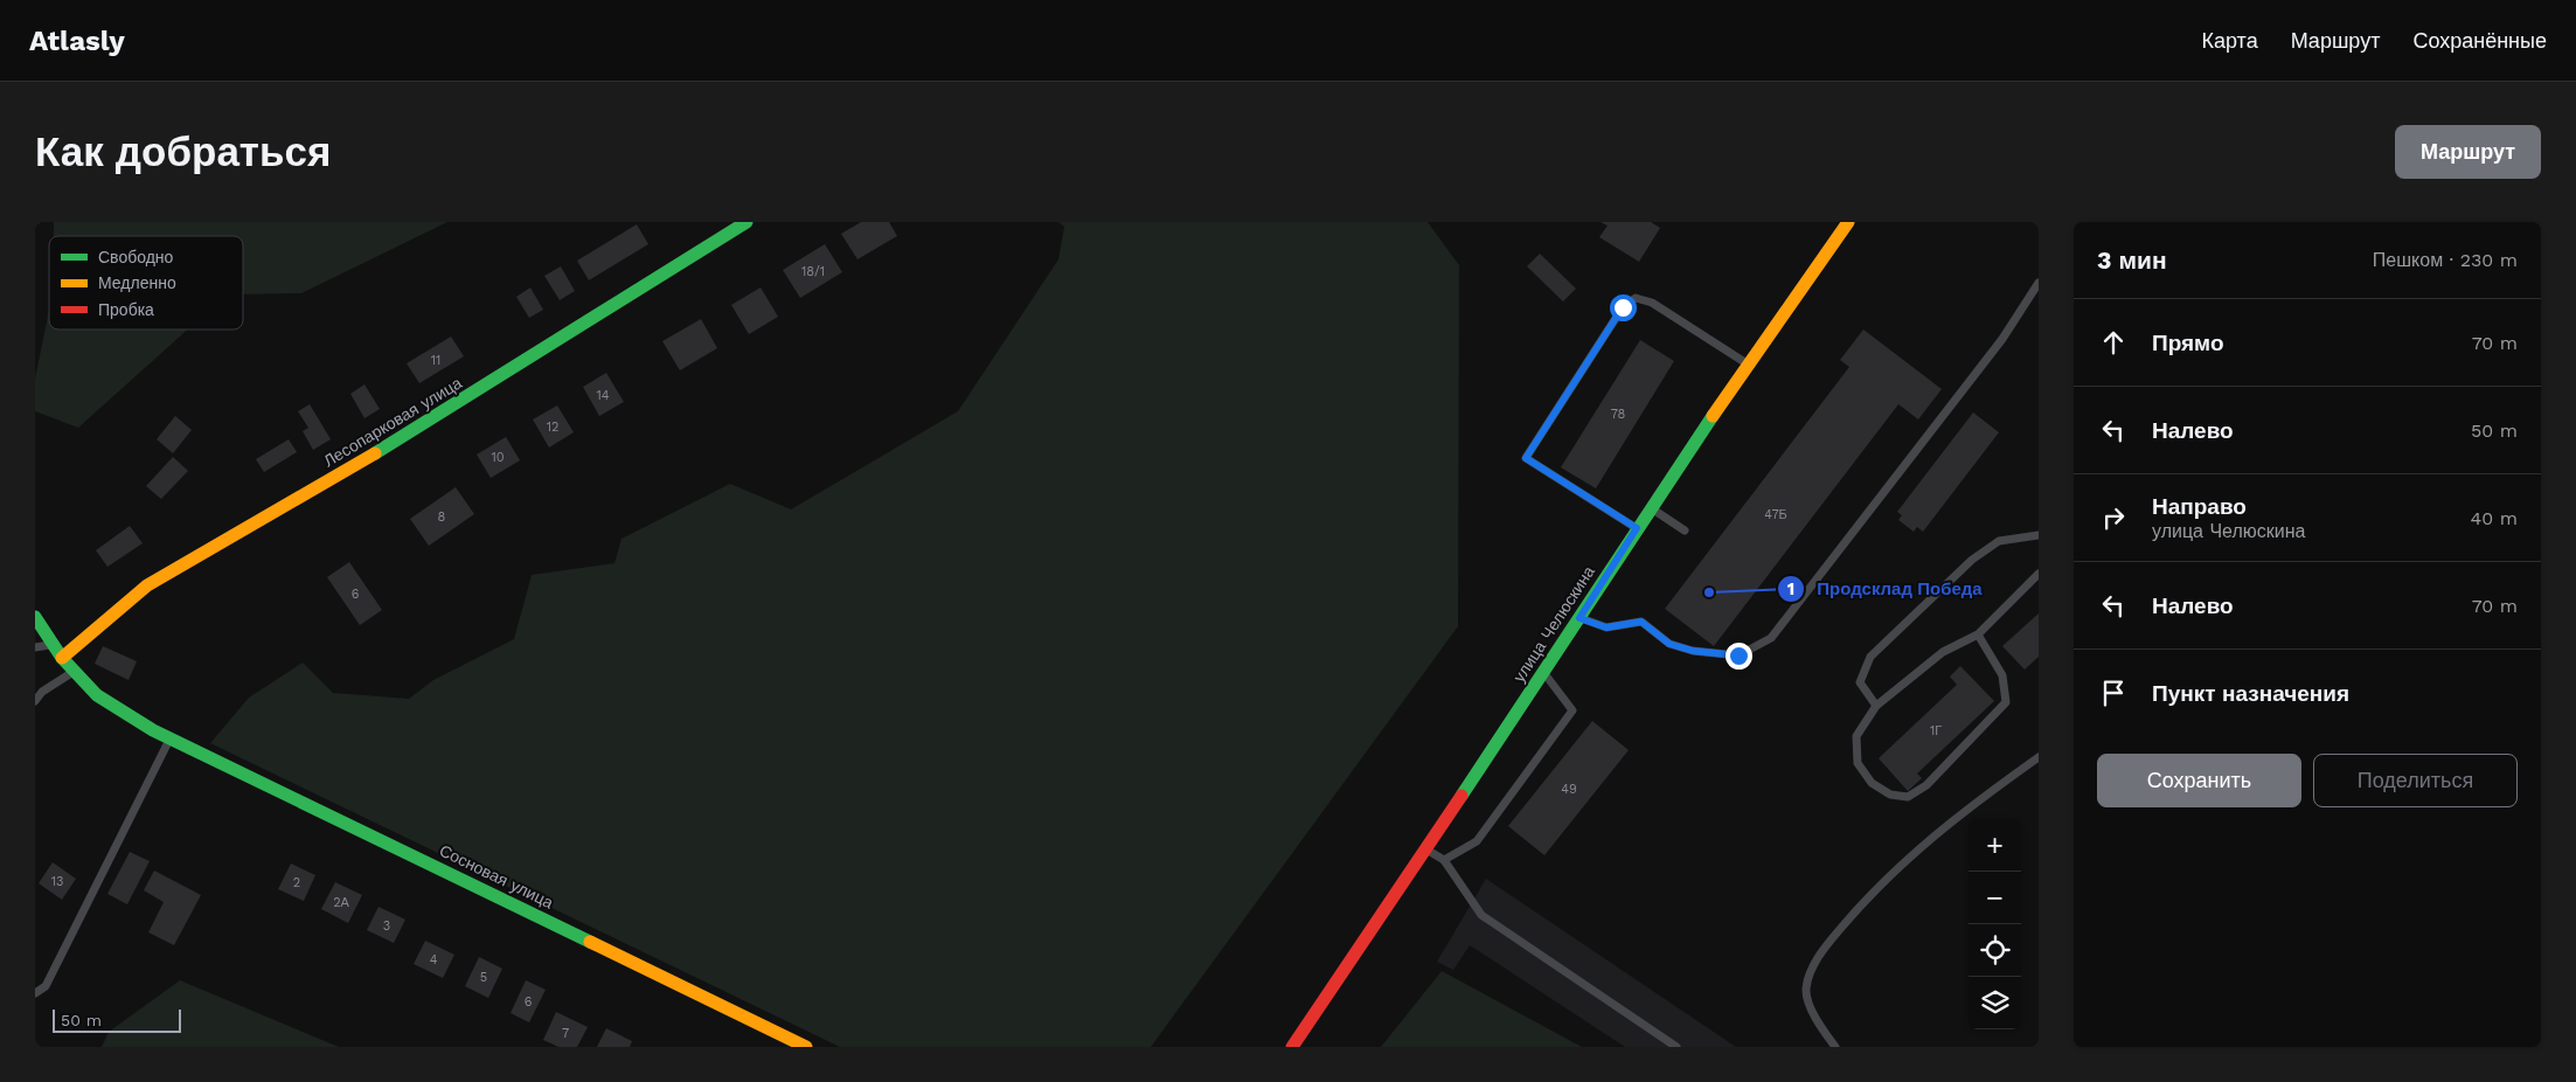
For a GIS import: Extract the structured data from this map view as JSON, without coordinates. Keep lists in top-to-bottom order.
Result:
{
  "streets": {
    "street": ["Лесопарковая улица", "улица Челюскина", "Сосновая улица"]
  },
  "crossings": [
    ["Лесопарковая улица", "Сосновая улица"]
  ],
  "places": ["Продсклад Победа"],
  "house_numbers": [
    "18/1",
    "11",
    "14",
    "78",
    "12",
    "10",
    "47Б",
    "8",
    "6",
    "1Г",
    "49",
    "13",
    "2",
    "2А",
    "3",
    "4",
    "5",
    "6",
    "7"
  ],
  "legend": ["Свободно", "Медленно", "Пробка"],
  "scale_bar": "50 m",
  "page": {
    "header": "Atlasly",
    "nav": ["Карта", "Маршрут", "Сохранённые"],
    "buttons": [
      "Маршрут",
      ["Сохранить", "Поделиться"]
    ],
    "title": "Как добраться",
    "heading": ["3 мин", "Пешком · 230 m"],
    "list": [
      ["Прямо", "70 m"],
      ["Налево", "50 m"],
      ["Направо", "улица Челюскина", "40 m"],
      ["Налево", "70 m"],
      "Пункт назначения"
    ],
    "map_buttons": ["+", "−"],
    "scale": "50 m"
  }
}
